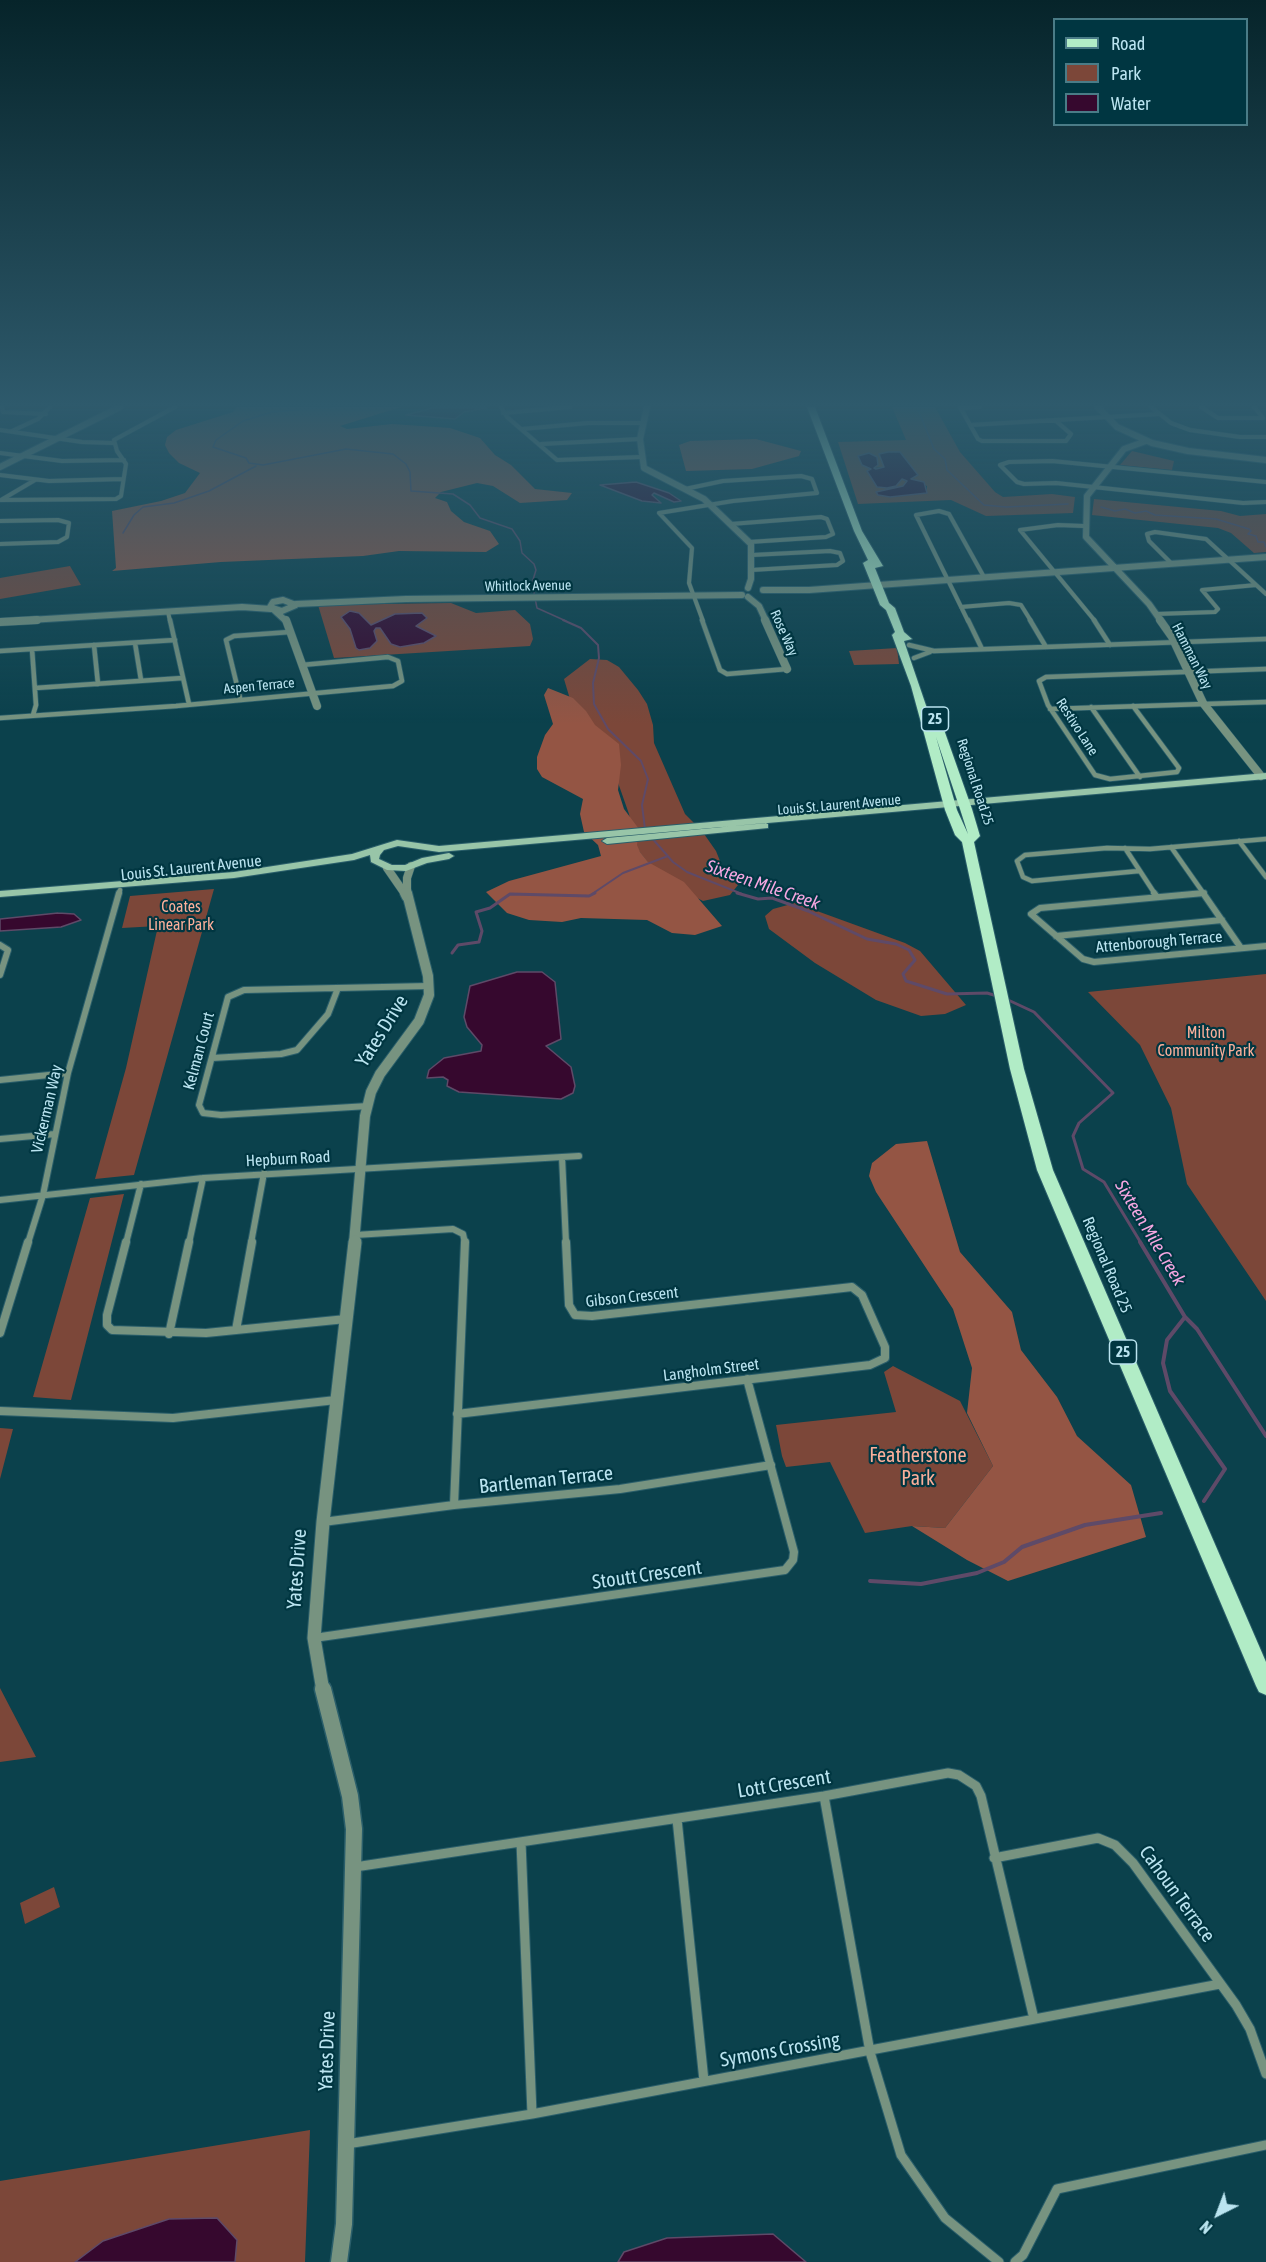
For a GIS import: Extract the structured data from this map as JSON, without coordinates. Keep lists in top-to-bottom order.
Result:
{
  "streets": {
    "main road": ["25", "Regional Road 25", "Louis St. Laurent Avenue"],
    "street": [
      "Whitlock Avenue",
      "Rose Way",
      "Hamman Way",
      "Aspen Terrace",
      "Restivo Lane",
      "Attenborough Terrace",
      "Yates Drive",
      "Kelman Court",
      "Vickerman Way",
      "Hepburn Road",
      "Gibson Crescent",
      "Langholm Street",
      "Bartleman Terrace",
      "Stoutt Crescent",
      "Lott Crescent",
      "Cahoun Terrace",
      "Symons Crossing"
    ]
  },
  "crossings": [
    ["Whitlock Avenue", "Rose Way"],
    ["Hamman Way", "Restivo Lane"],
    ["Hamman Way", "Louis St. Laurent Avenue"],
    ["Regional Road 25", "Louis St. Laurent Avenue"],
    ["Louis St. Laurent Avenue", "Yates Drive"],
    ["Louis St. Laurent Avenue", "Vickerman Way"],
    ["Yates Drive", "Kelman Court"],
    ["Yates Drive", "Hepburn Road"],
    ["Yates Drive", "Bartleman Terrace"],
    ["Yates Drive", "Stoutt Crescent"],
    ["Yates Drive", "Lott Crescent"],
    ["Yates Drive", "Symons Crossing"],
    ["Vickerman Way", "Hepburn Road"],
    ["Hepburn Road", "Gibson Crescent"],
    ["Gibson Crescent", "Langholm Street"],
    ["Langholm Street", "Stoutt Crescent"],
    ["Bartleman Terrace", "Stoutt Crescent"],
    ["Lott Crescent", "Cahoun Terrace"],
    ["Lott Crescent", "Symons Crossing"],
    ["Cahoun Terrace", "Symons Crossing"]
  ],
  "water": ["Sixteen Mile Creek"],
  "parks": ["Coates Linear Park", "Milton Community Park", "Featherstone Park"],
  "legend": ["Road", "Park", "Water"],
  "north": "bottom left"
}
